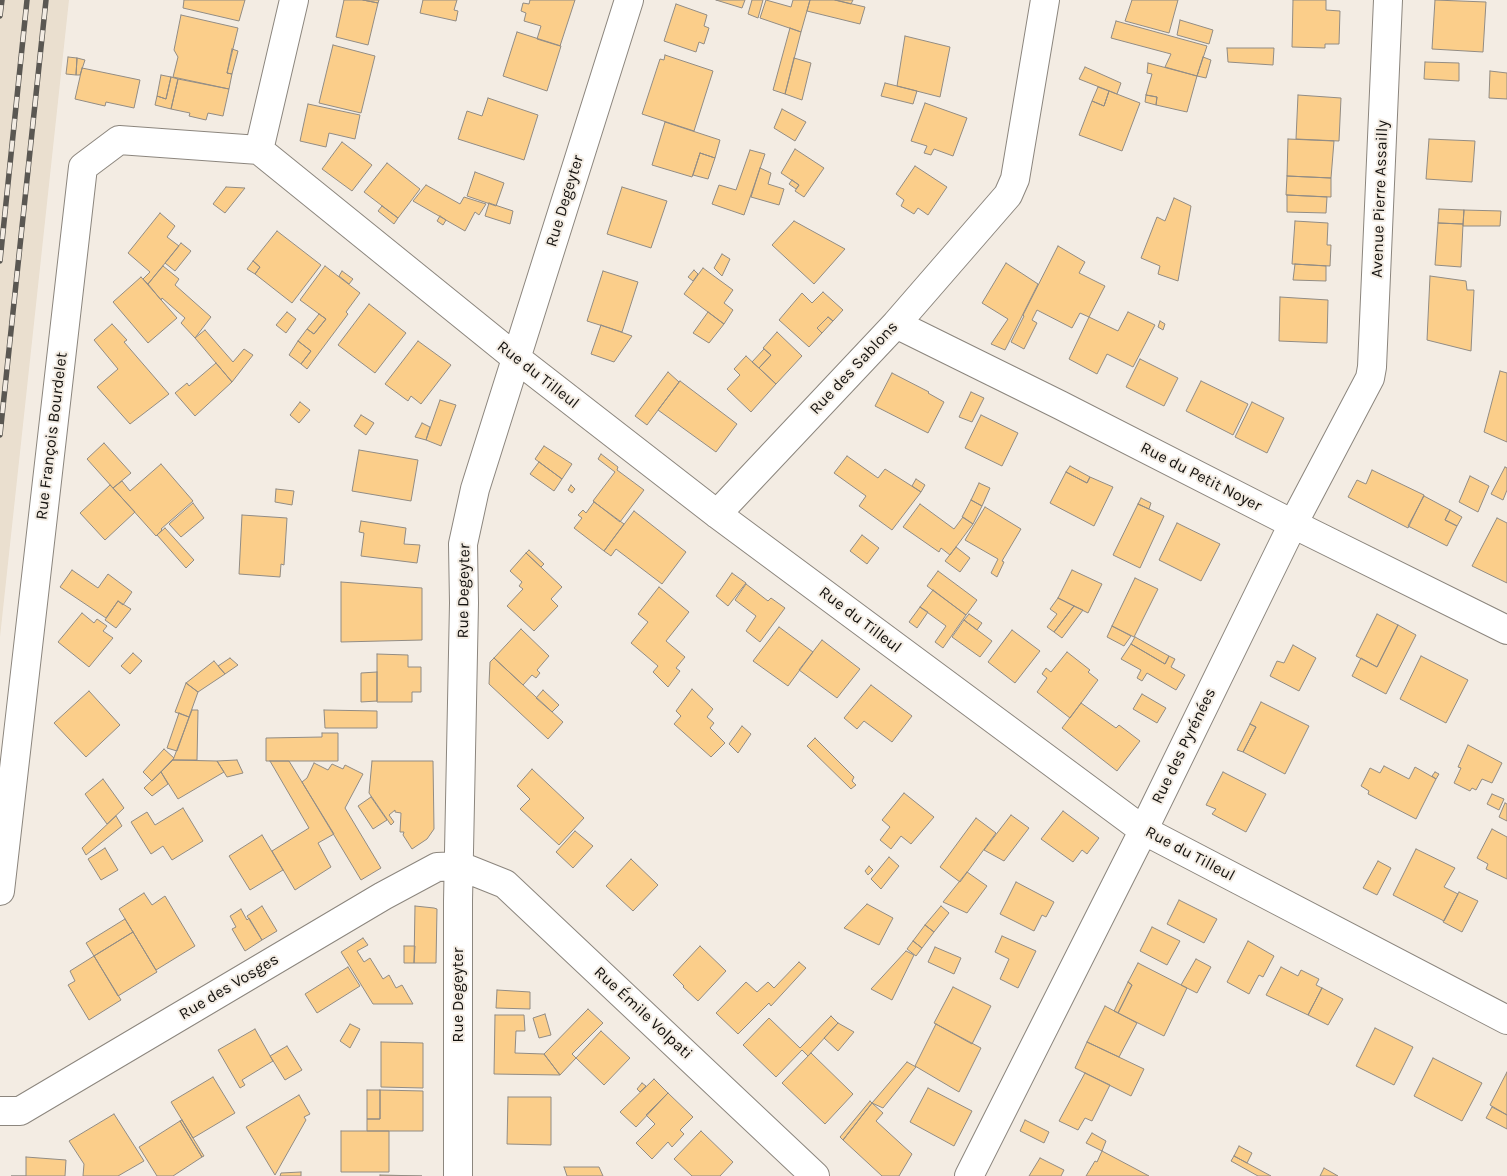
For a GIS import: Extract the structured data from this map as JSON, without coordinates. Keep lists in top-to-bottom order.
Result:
{
  "streets": {
    "street": [
      "Avenue Pierre Assailly",
      "Rue Degeyter",
      "Rue des Sablons",
      "Rue du Tilleul",
      "Rue François Bourdelet",
      "Rue du Petit Noyer",
      "Rue des Pyrénées",
      "Rue des Vosges",
      "Rue Émile Volpati"
    ]
  },
  "crossings": [
    ["Avenue Pierre Assailly", "Rue des Pyrénées"],
    ["Rue Degeyter", "Rue du Tilleul"],
    ["Rue Degeyter", "Rue des Vosges"],
    ["Rue Degeyter", "Rue Émile Volpati"],
    ["Rue des Sablons", "Rue du Tilleul"],
    ["Rue des Sablons", "Rue du Petit Noyer"],
    ["Rue du Tilleul", "Rue François Bourdelet"],
    ["Rue du Tilleul", "Rue des Pyrénées"],
    ["Rue du Petit Noyer", "Rue des Pyrénées"],
    ["Rue des Vosges", "Rue Émile Volpati"]
  ]
}
